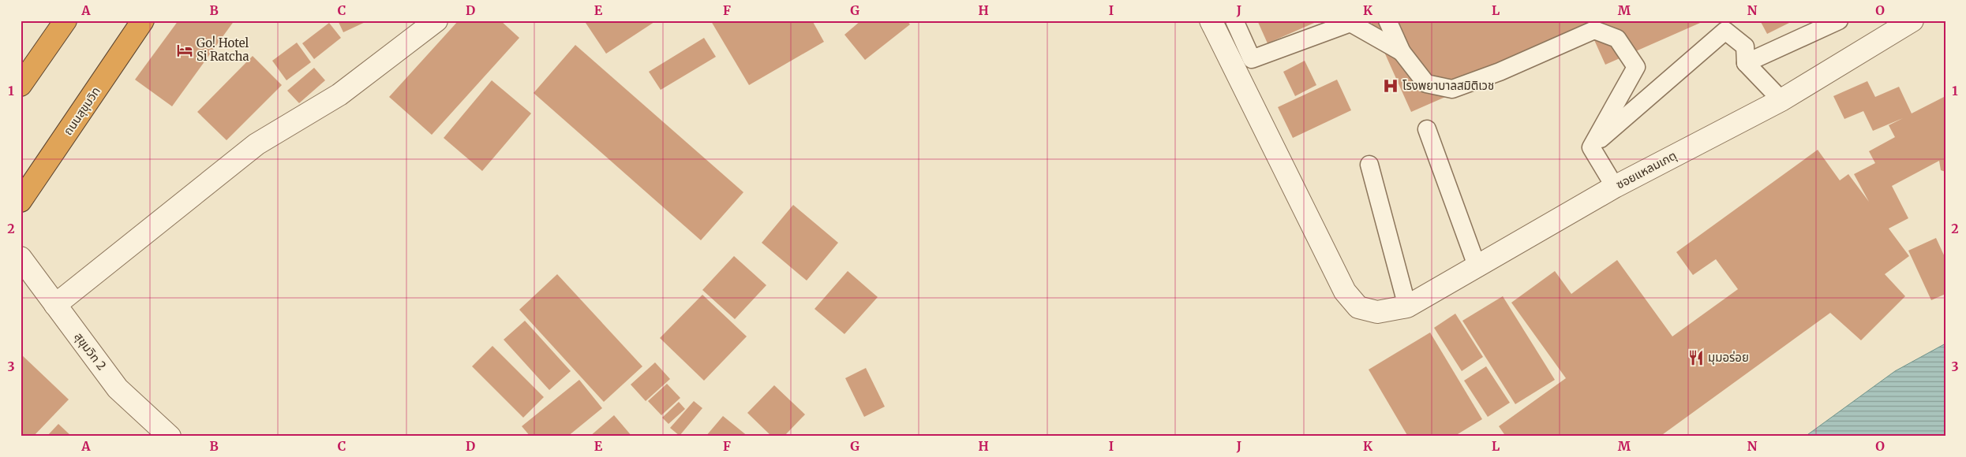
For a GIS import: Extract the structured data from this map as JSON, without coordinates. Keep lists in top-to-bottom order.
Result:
{
  "streets": {
    "highway": ["ถนนสุขุมวิท"],
    "street": ["ซอยแหลมเกตุ", "สุขุมวิท 2"]
  },
  "places": {
    "hotel": ["Go! Hotel Si Ratcha"],
    "hospital": ["โรงพยาบาลสมิติเวช"],
    "restaurant": ["มุมอร่อย"]
  },
  "grid": {
    "columns": [
      "A",
      "B",
      "C",
      "D",
      "E",
      "F",
      "G",
      "H",
      "I",
      "J",
      "K",
      "L",
      "M",
      "N",
      "O"
    ],
    "rows": ["1", "2", "3"]
  }
}
